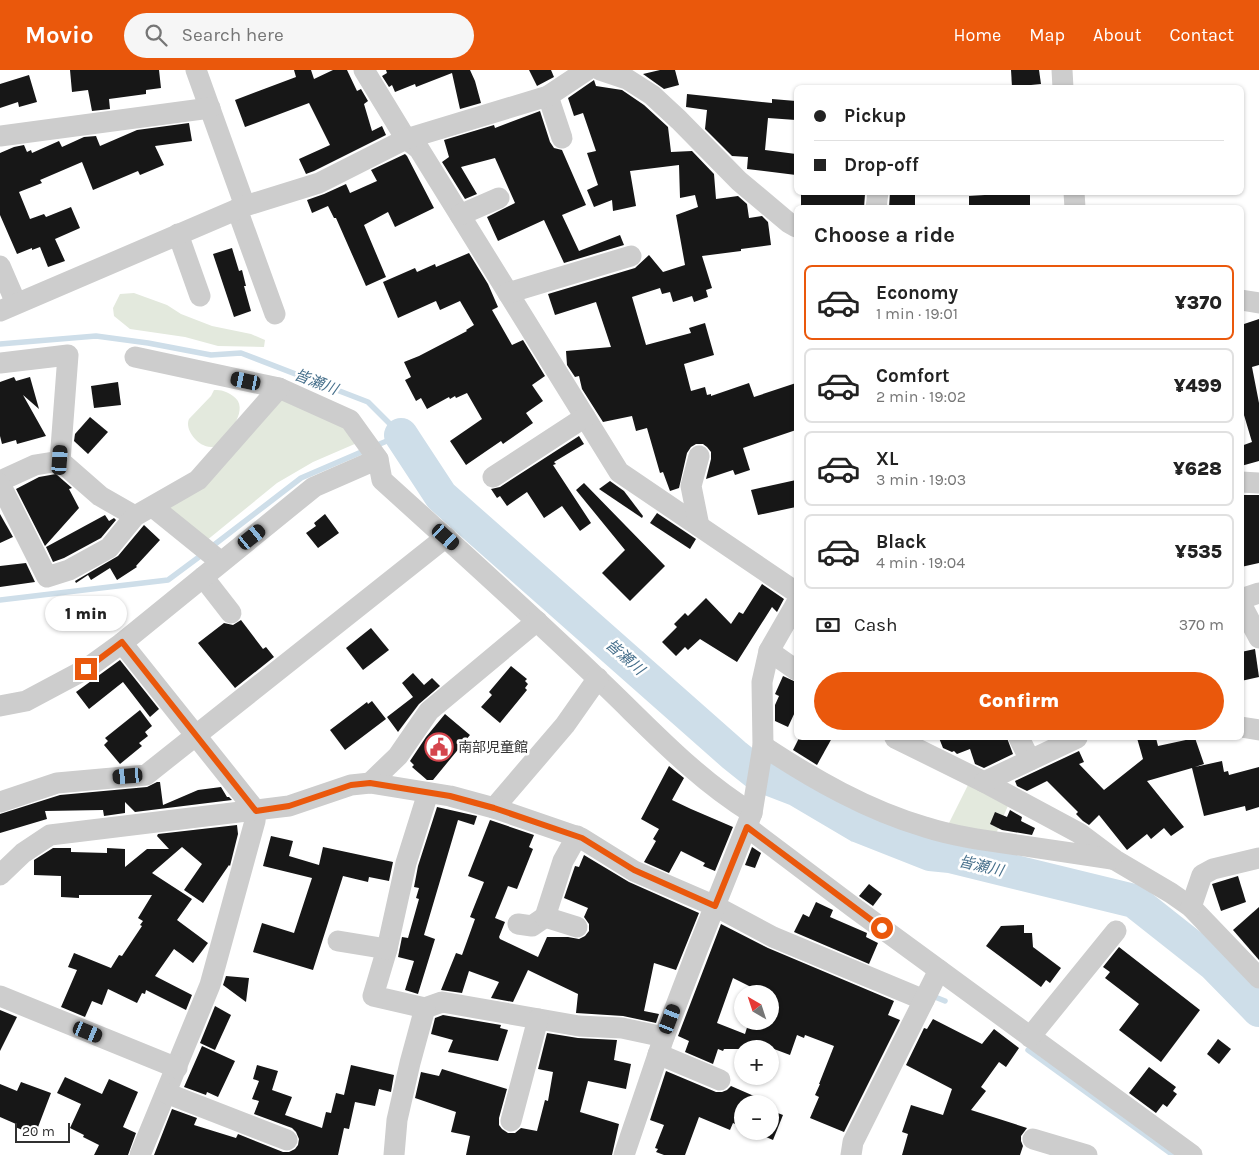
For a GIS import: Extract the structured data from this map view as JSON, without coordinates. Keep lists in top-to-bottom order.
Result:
{
  "water": ["皆瀬川"],
  "places": {
    "public building": ["南部児童館"]
  },
  "scale_bar": "20 m",
  "north": "top left",
  "page": {
    "header": "Movio",
    "search": "Search here",
    "nav": [
      "Home",
      "Map",
      "About",
      "Contact"
    ],
    "banner": ["Pickup", "Drop-off"],
    "heading": "Choose a ride",
    "list": [
      {
        "name": "Economy",
        "note": "1 min · 19:01",
        "value": "¥370"
      },
      {
        "name": "Comfort",
        "note": "2 min · 19:02",
        "value": "¥499"
      },
      {
        "name": "XL",
        "note": "3 min · 19:03",
        "value": "¥628"
      },
      {
        "name": "Black",
        "note": "4 min · 19:04",
        "value": "¥535"
      }
    ],
    "bubble": "1 min",
    "pay": ["Cash", "370 m"],
    "buttons": "Confirm",
    "map_buttons": ["+", "−"],
    "scale": "20 m"
  }
}
